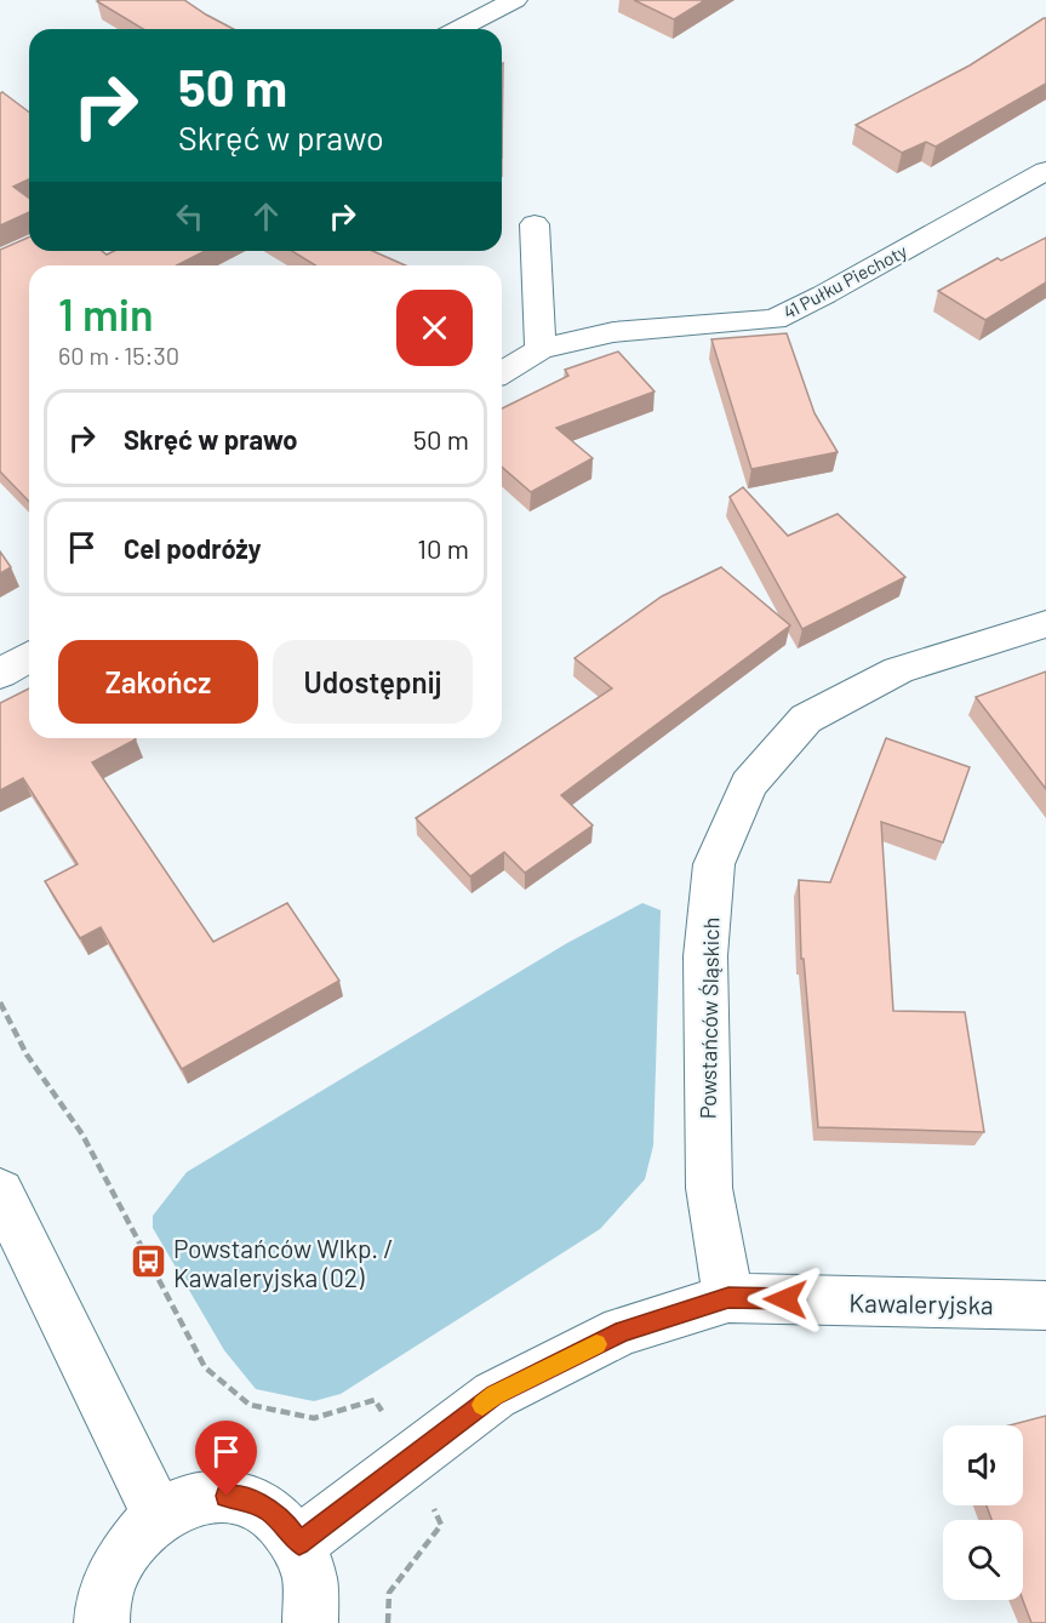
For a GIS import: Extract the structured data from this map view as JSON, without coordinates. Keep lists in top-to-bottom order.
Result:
{
  "streets": {
    "street": ["41 Pułku Piechoty", "Powstańców Śląskich", "Kawaleryjska"]
  },
  "crossings": [
    ["Powstańców Śląskich", "Kawaleryjska"]
  ],
  "places": {
    "bus stop": ["Powstańców Wlkp. / Kawaleryjska (02)"]
  },
  "page": {
    "turn": ["50 m", "Skręć w prawo"],
    "heading": ["1 min", "60 m · 15:30"],
    "list": [
      {
        "name": "Skręć w prawo",
        "value": "50 m"
      },
      {
        "name": "Cel podróży",
        "value": "10 m"
      }
    ],
    "buttons": ["Zakończ", "Udostępnij"]
  }
}
